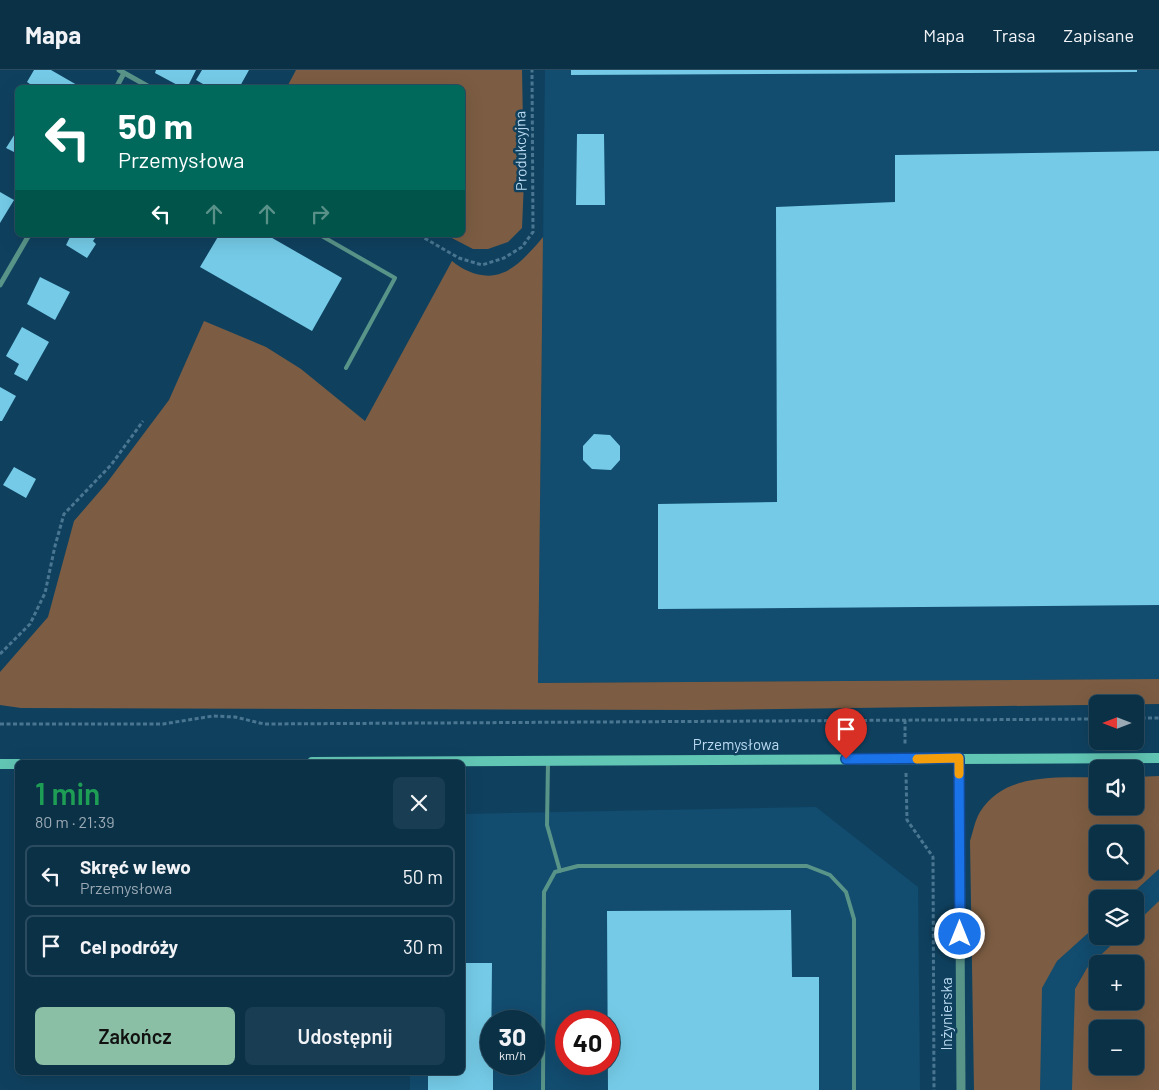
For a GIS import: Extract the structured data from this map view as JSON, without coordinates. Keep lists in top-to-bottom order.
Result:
{
  "streets": {
    "main road": ["Przemysłowa"],
    "street": ["Inżynierska"],
    "path": ["Produkcyjna"]
  },
  "crossings": [
    ["Przemysłowa", "Inżynierska"]
  ],
  "north": "left",
  "page": {
    "header": "Mapa",
    "nav": ["Mapa", "Trasa", "Zapisane"],
    "turn": ["50 m", "Przemysłowa"],
    "map_buttons": ["+", "−"],
    "heading": ["1 min", "80 m · 21:39"],
    "list": [
      {
        "name": "Skręć w lewo",
        "note": "Przemysłowa",
        "value": "50 m"
      },
      {
        "name": "Cel podróży",
        "value": "30 m"
      }
    ],
    "buttons": ["Zakończ", "Udostępnij"],
    "speed": "30 km/h",
    "limit": "40"
  }
}
